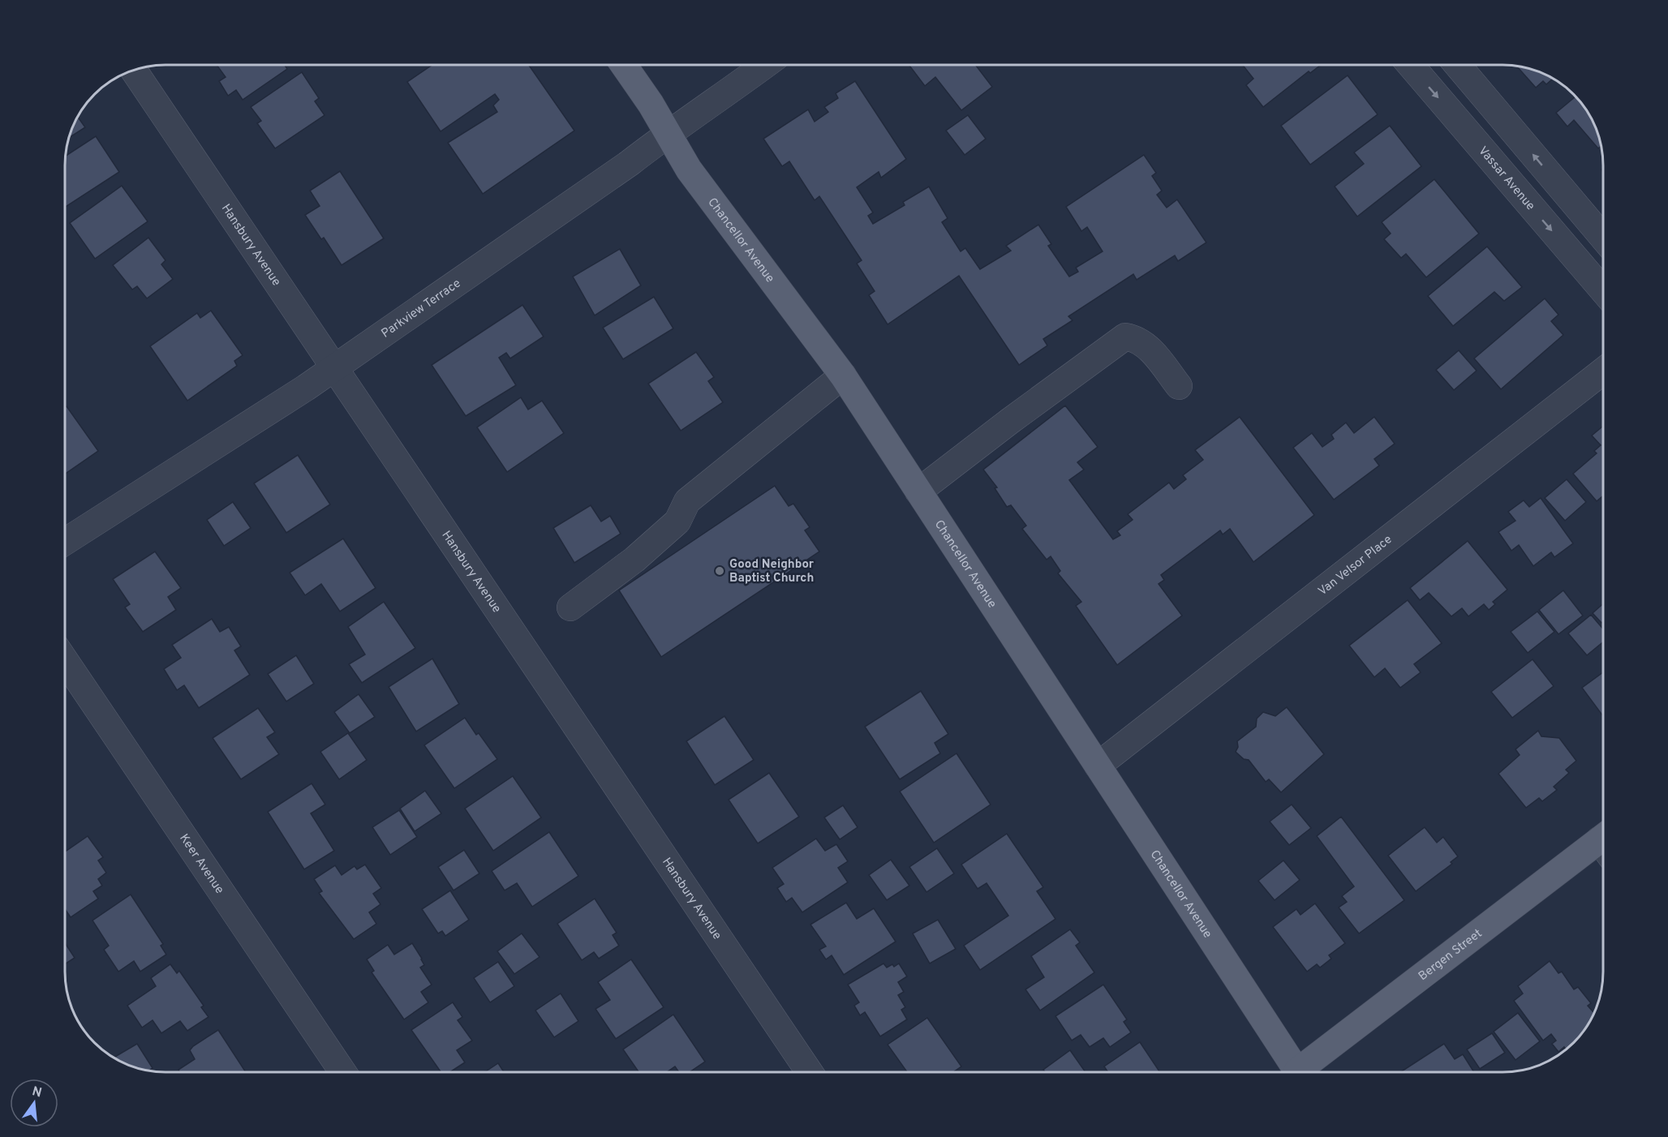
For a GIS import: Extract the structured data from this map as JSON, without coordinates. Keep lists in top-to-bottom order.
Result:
{
  "streets": {
    "main road": ["Chancellor Avenue", "Bergen Street"],
    "street": [
      "Vassar Avenue",
      "Hansbury Avenue",
      "Parkview Terrace",
      "Van Velsor Place",
      "Keer Avenue"
    ]
  },
  "crossings": [
    ["Chancellor Avenue", "Parkview Terrace"],
    ["Chancellor Avenue", "Van Velsor Place"],
    ["Hansbury Avenue", "Parkview Terrace"]
  ],
  "places": ["Good Neighbor Baptist Church"],
  "north": "top"
}
